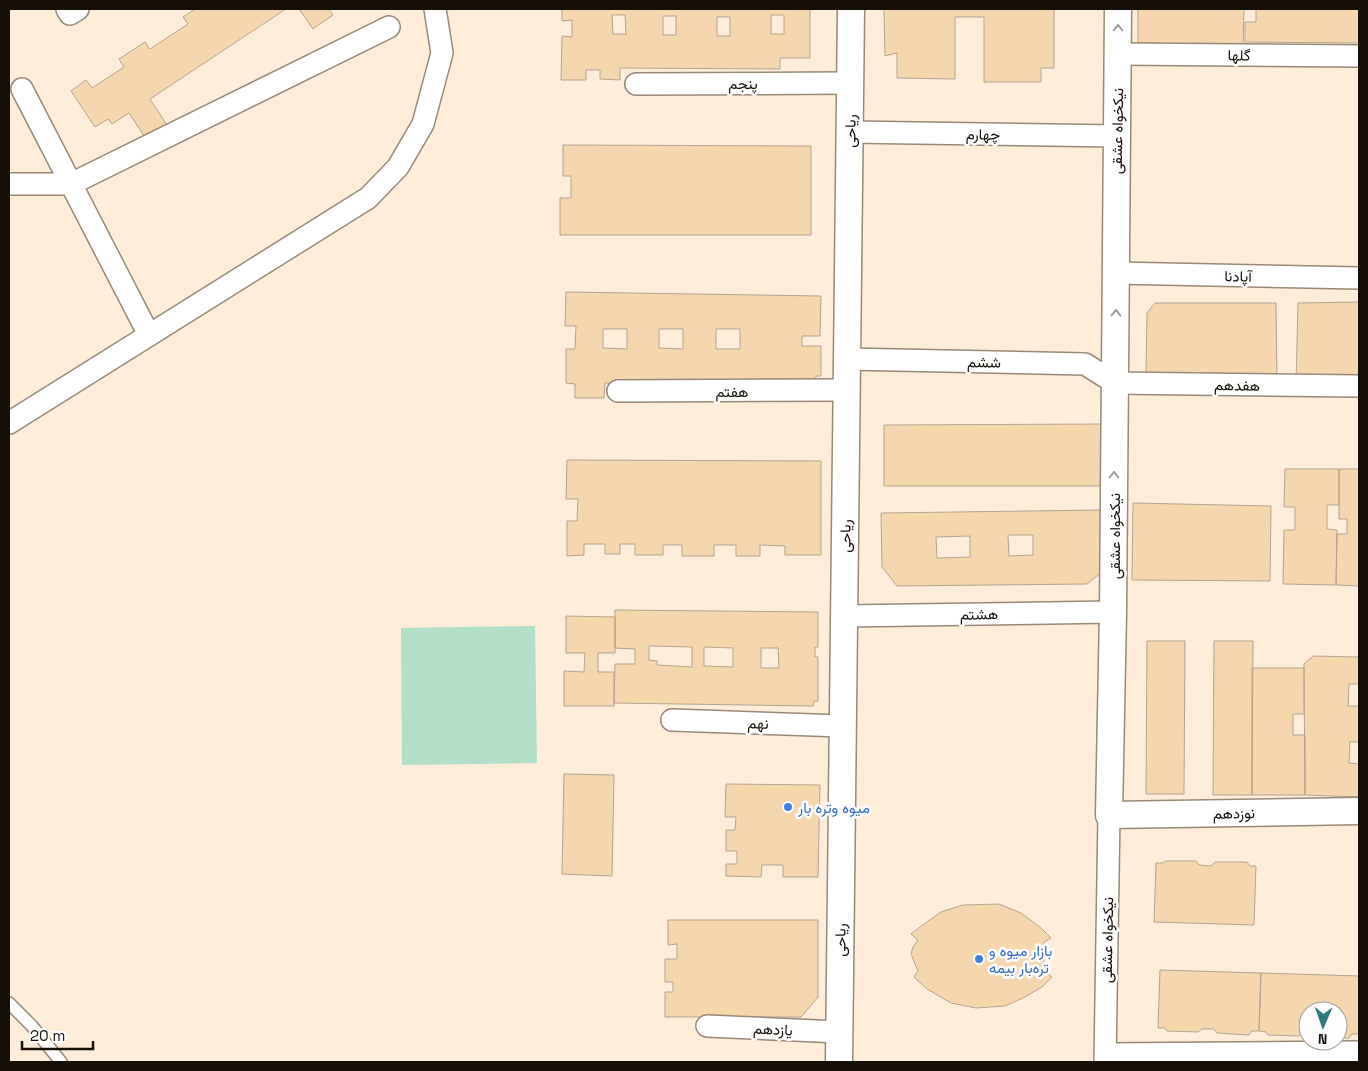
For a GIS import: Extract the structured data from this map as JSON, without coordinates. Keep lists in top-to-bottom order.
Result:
{
  "streets": {
    "street": [
      "گلها",
      "پنجم",
      "ریاحی",
      "نیکخواه عشقی",
      "چهارم",
      "آپادنا",
      "ششم",
      "هفدهم",
      "هفتم",
      "هشتم",
      "نهم",
      "نوزدهم",
      "یازدهم"
    ]
  },
  "crossings": [
    ["گلها", "نیکخواه عشقی"],
    ["پنجم", "ریاحی"],
    ["ریاحی", "چهارم"],
    ["ریاحی", "ششم"],
    ["ریاحی", "هفتم"],
    ["ریاحی", "هشتم"],
    ["ریاحی", "نهم"],
    ["ریاحی", "یازدهم"],
    ["نیکخواه عشقی", "چهارم"],
    ["نیکخواه عشقی", "آپادنا"],
    ["نیکخواه عشقی", "ششم"],
    ["نیکخواه عشقی", "هفدهم"],
    ["نیکخواه عشقی", "هشتم"],
    ["نیکخواه عشقی", "نوزدهم"],
    ["ششم", "هفدهم"]
  ],
  "one_way": ["نیکخواه عشقی"],
  "places": ["میوه وتره بار", "بازار میوه و تره‌بار بیمه"],
  "scale_bar": "20 m",
  "north": "bottom"
}
